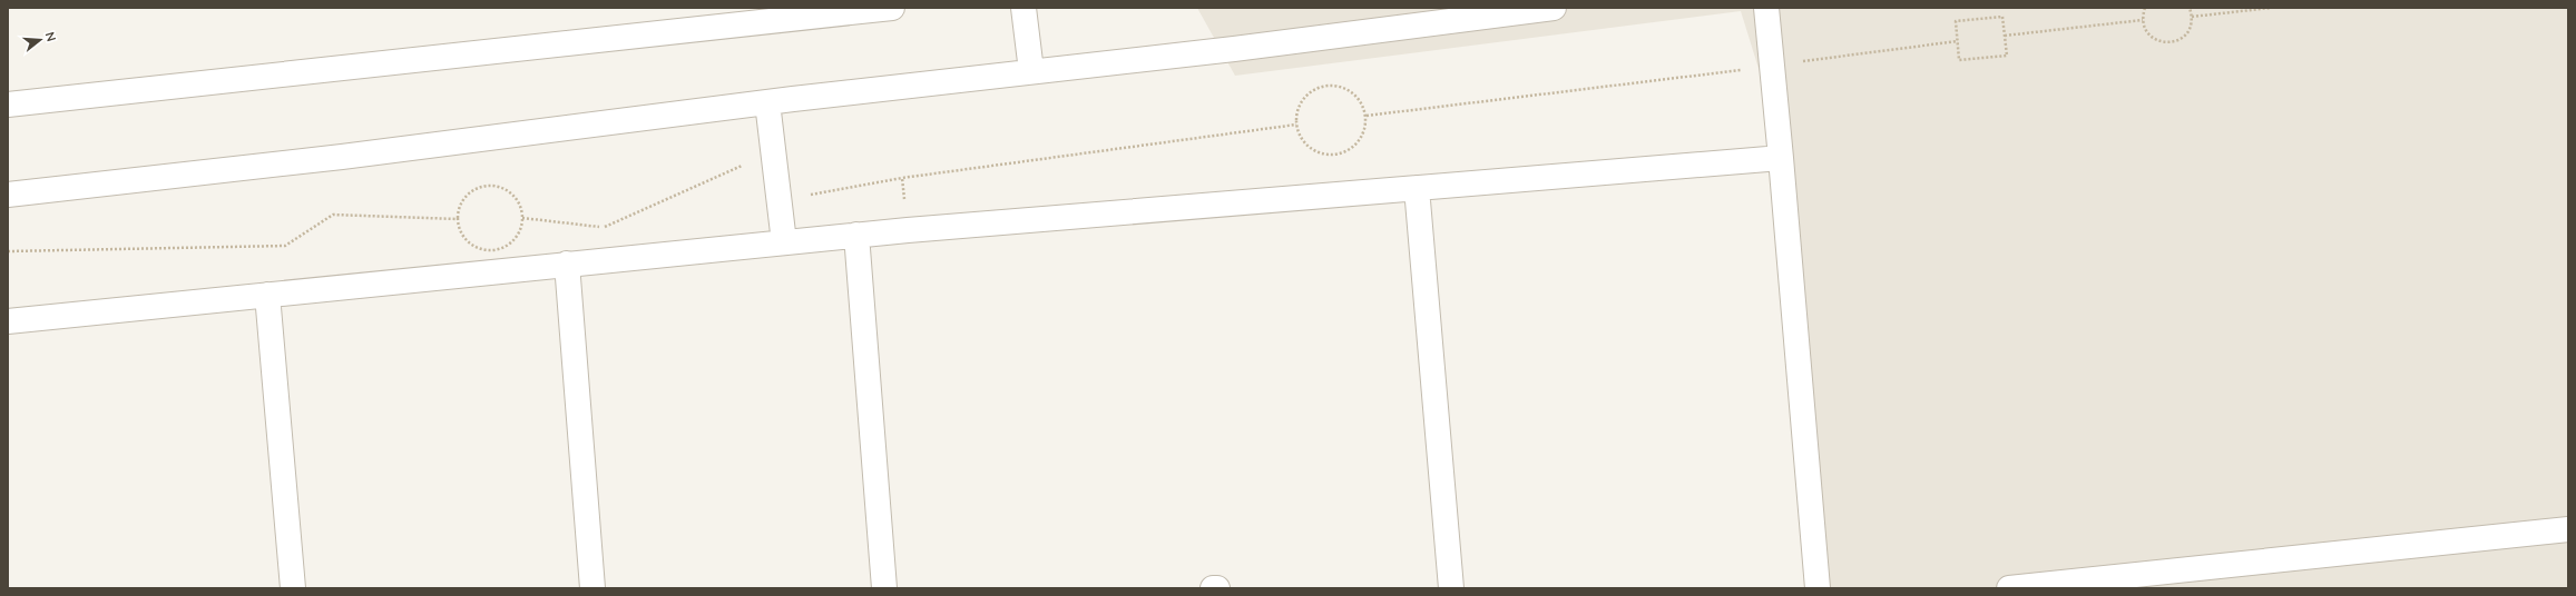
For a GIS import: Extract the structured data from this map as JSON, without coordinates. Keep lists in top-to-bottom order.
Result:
{
  "north": "right"
}
